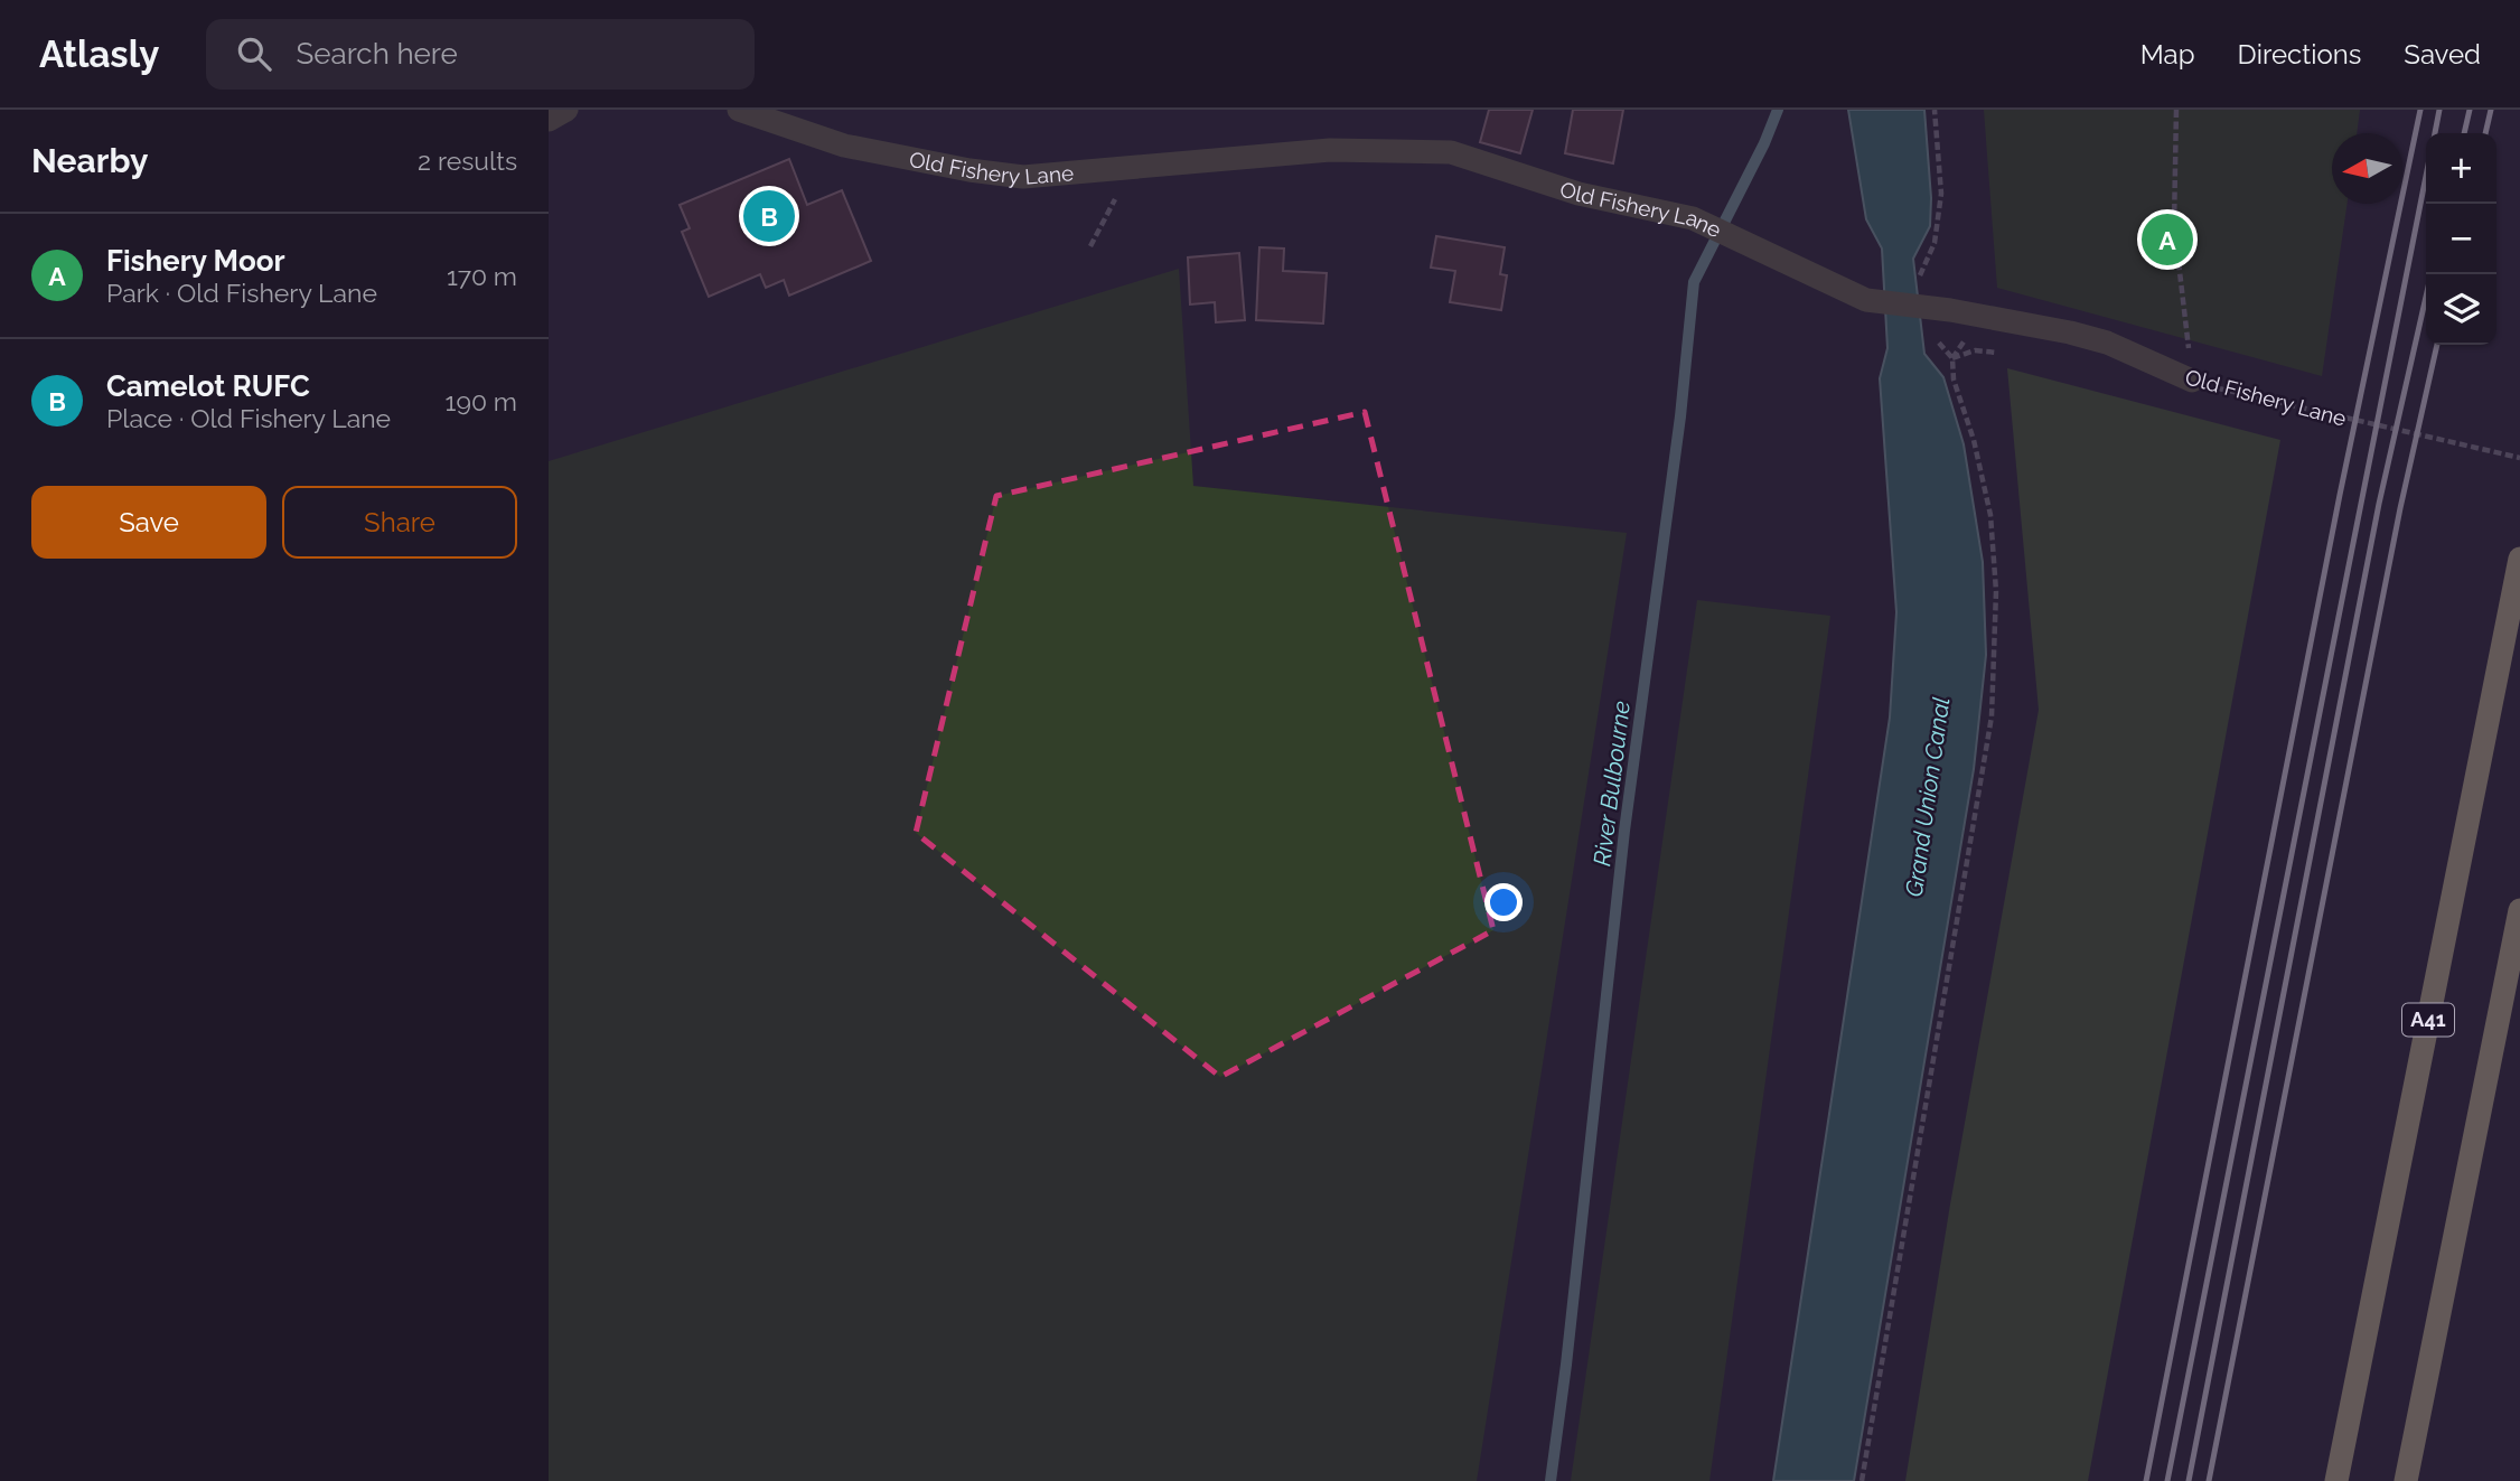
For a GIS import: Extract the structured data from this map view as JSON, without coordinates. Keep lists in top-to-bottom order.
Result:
{
  "streets": {
    "highway": ["A41"],
    "street": ["Old Fishery Lane"]
  },
  "water": ["River Bulbourne", "Grand Union Canal"],
  "north": "left",
  "page": {
    "header": "Atlasly",
    "search": "Search here",
    "nav": ["Map", "Directions", "Saved"],
    "heading": ["Nearby", "2 results"],
    "map_buttons": ["+", "−"],
    "pins": ["B", "A"],
    "list": [
      {
        "mark": "A",
        "name": "Fishery Moor",
        "note": "Park · Old Fishery Lane",
        "value": "170 m"
      },
      {
        "mark": "B",
        "name": "Camelot RUFC",
        "note": "Place · Old Fishery Lane",
        "value": "190 m"
      }
    ],
    "buttons": ["Save", "Share"]
  }
}
